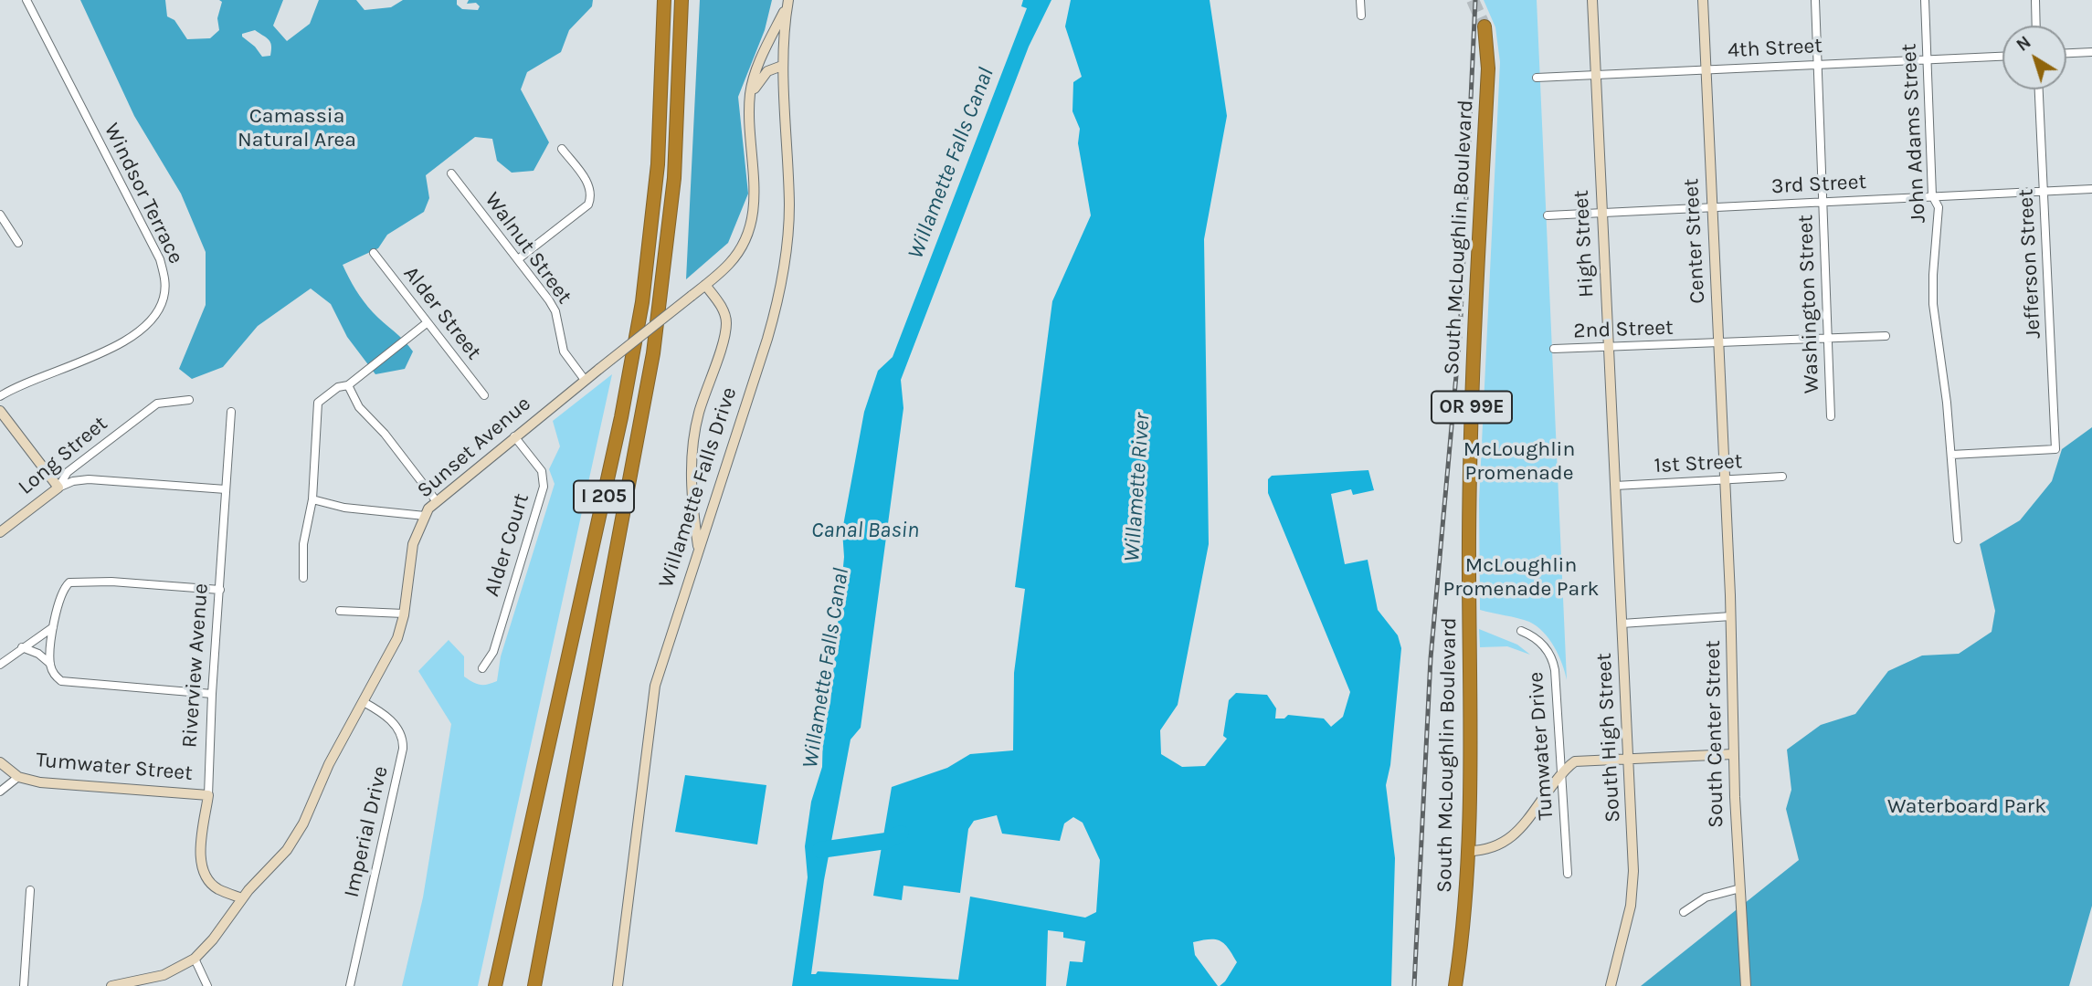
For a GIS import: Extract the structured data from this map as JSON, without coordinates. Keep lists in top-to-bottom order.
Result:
{
  "streets": {
    "highway": ["South McLoughlin Boulevard", "OR 99E", "I 205"],
    "street": [
      "4th Street",
      "John Adams Street",
      "3rd Street",
      "Windsor Terrace",
      "Center Street",
      "High Street",
      "Walnut Street",
      "Jefferson Street",
      "Washington Street",
      "Alder Street",
      "2nd Street",
      "Sunset Avenue",
      "Long Street",
      "1st Street",
      "Willamette Falls Drive",
      "Alder Court",
      "Riverview Avenue",
      "South Center Street",
      "South High Street",
      "Tumwater Drive",
      "Tumwater Street",
      "Imperial Drive"
    ]
  },
  "crossings": [
    ["4th Street", "John Adams Street"],
    ["4th Street", "Center Street"],
    ["4th Street", "High Street"],
    ["4th Street", "Washington Street"],
    ["John Adams Street", "3rd Street"],
    ["John Adams Street", "Jefferson Street"],
    ["3rd Street", "Center Street"],
    ["3rd Street", "High Street"],
    ["3rd Street", "Jefferson Street"],
    ["3rd Street", "Washington Street"],
    ["Center Street", "2nd Street"],
    ["Center Street", "1st Street"],
    ["Center Street", "South Center Street"],
    ["High Street", "2nd Street"],
    ["High Street", "1st Street"],
    ["High Street", "South High Street"],
    ["Walnut Street", "Sunset Avenue"],
    ["Washington Street", "2nd Street"],
    ["Sunset Avenue", "Willamette Falls Drive"],
    ["Sunset Avenue", "Alder Court"],
    ["Sunset Avenue", "Riverview Avenue"],
    ["Sunset Avenue", "Imperial Drive"],
    ["1st Street", "South Center Street"],
    ["1st Street", "South High Street"],
    ["Riverview Avenue", "Tumwater Street"]
  ],
  "water": ["Willamette Falls Canal", "Willamette River", "Canal Basin"],
  "parks": [
    "Camassia Natural Area",
    "McLoughlin Promenade",
    "McLoughlin Promenade Park",
    "Waterboard Park"
  ],
  "north": "top left"
}
